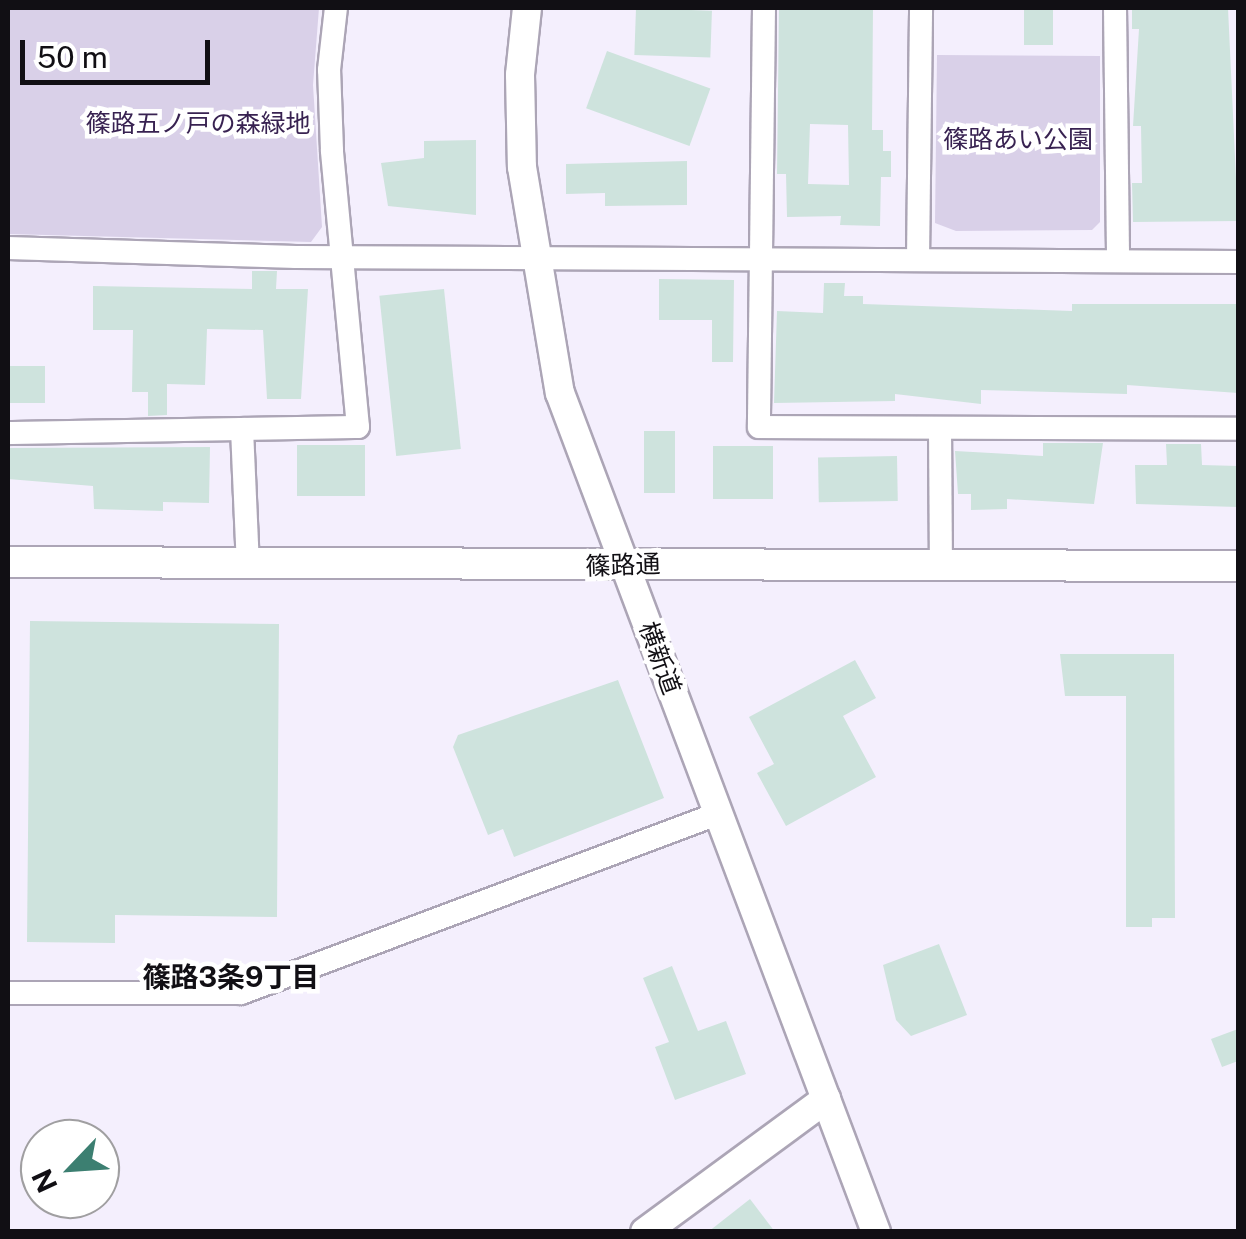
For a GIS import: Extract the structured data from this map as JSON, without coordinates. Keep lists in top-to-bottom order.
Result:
{
  "streets": {
    "main road": ["篠路通"],
    "street": ["横新道"]
  },
  "crossings": [
    ["篠路通", "横新道"]
  ],
  "districts": ["篠路3条9丁目"],
  "parks": ["篠路五ノ戸の森緑地", "篠路あい公園"],
  "scale_bar": "50 m",
  "north": "bottom left"
}
